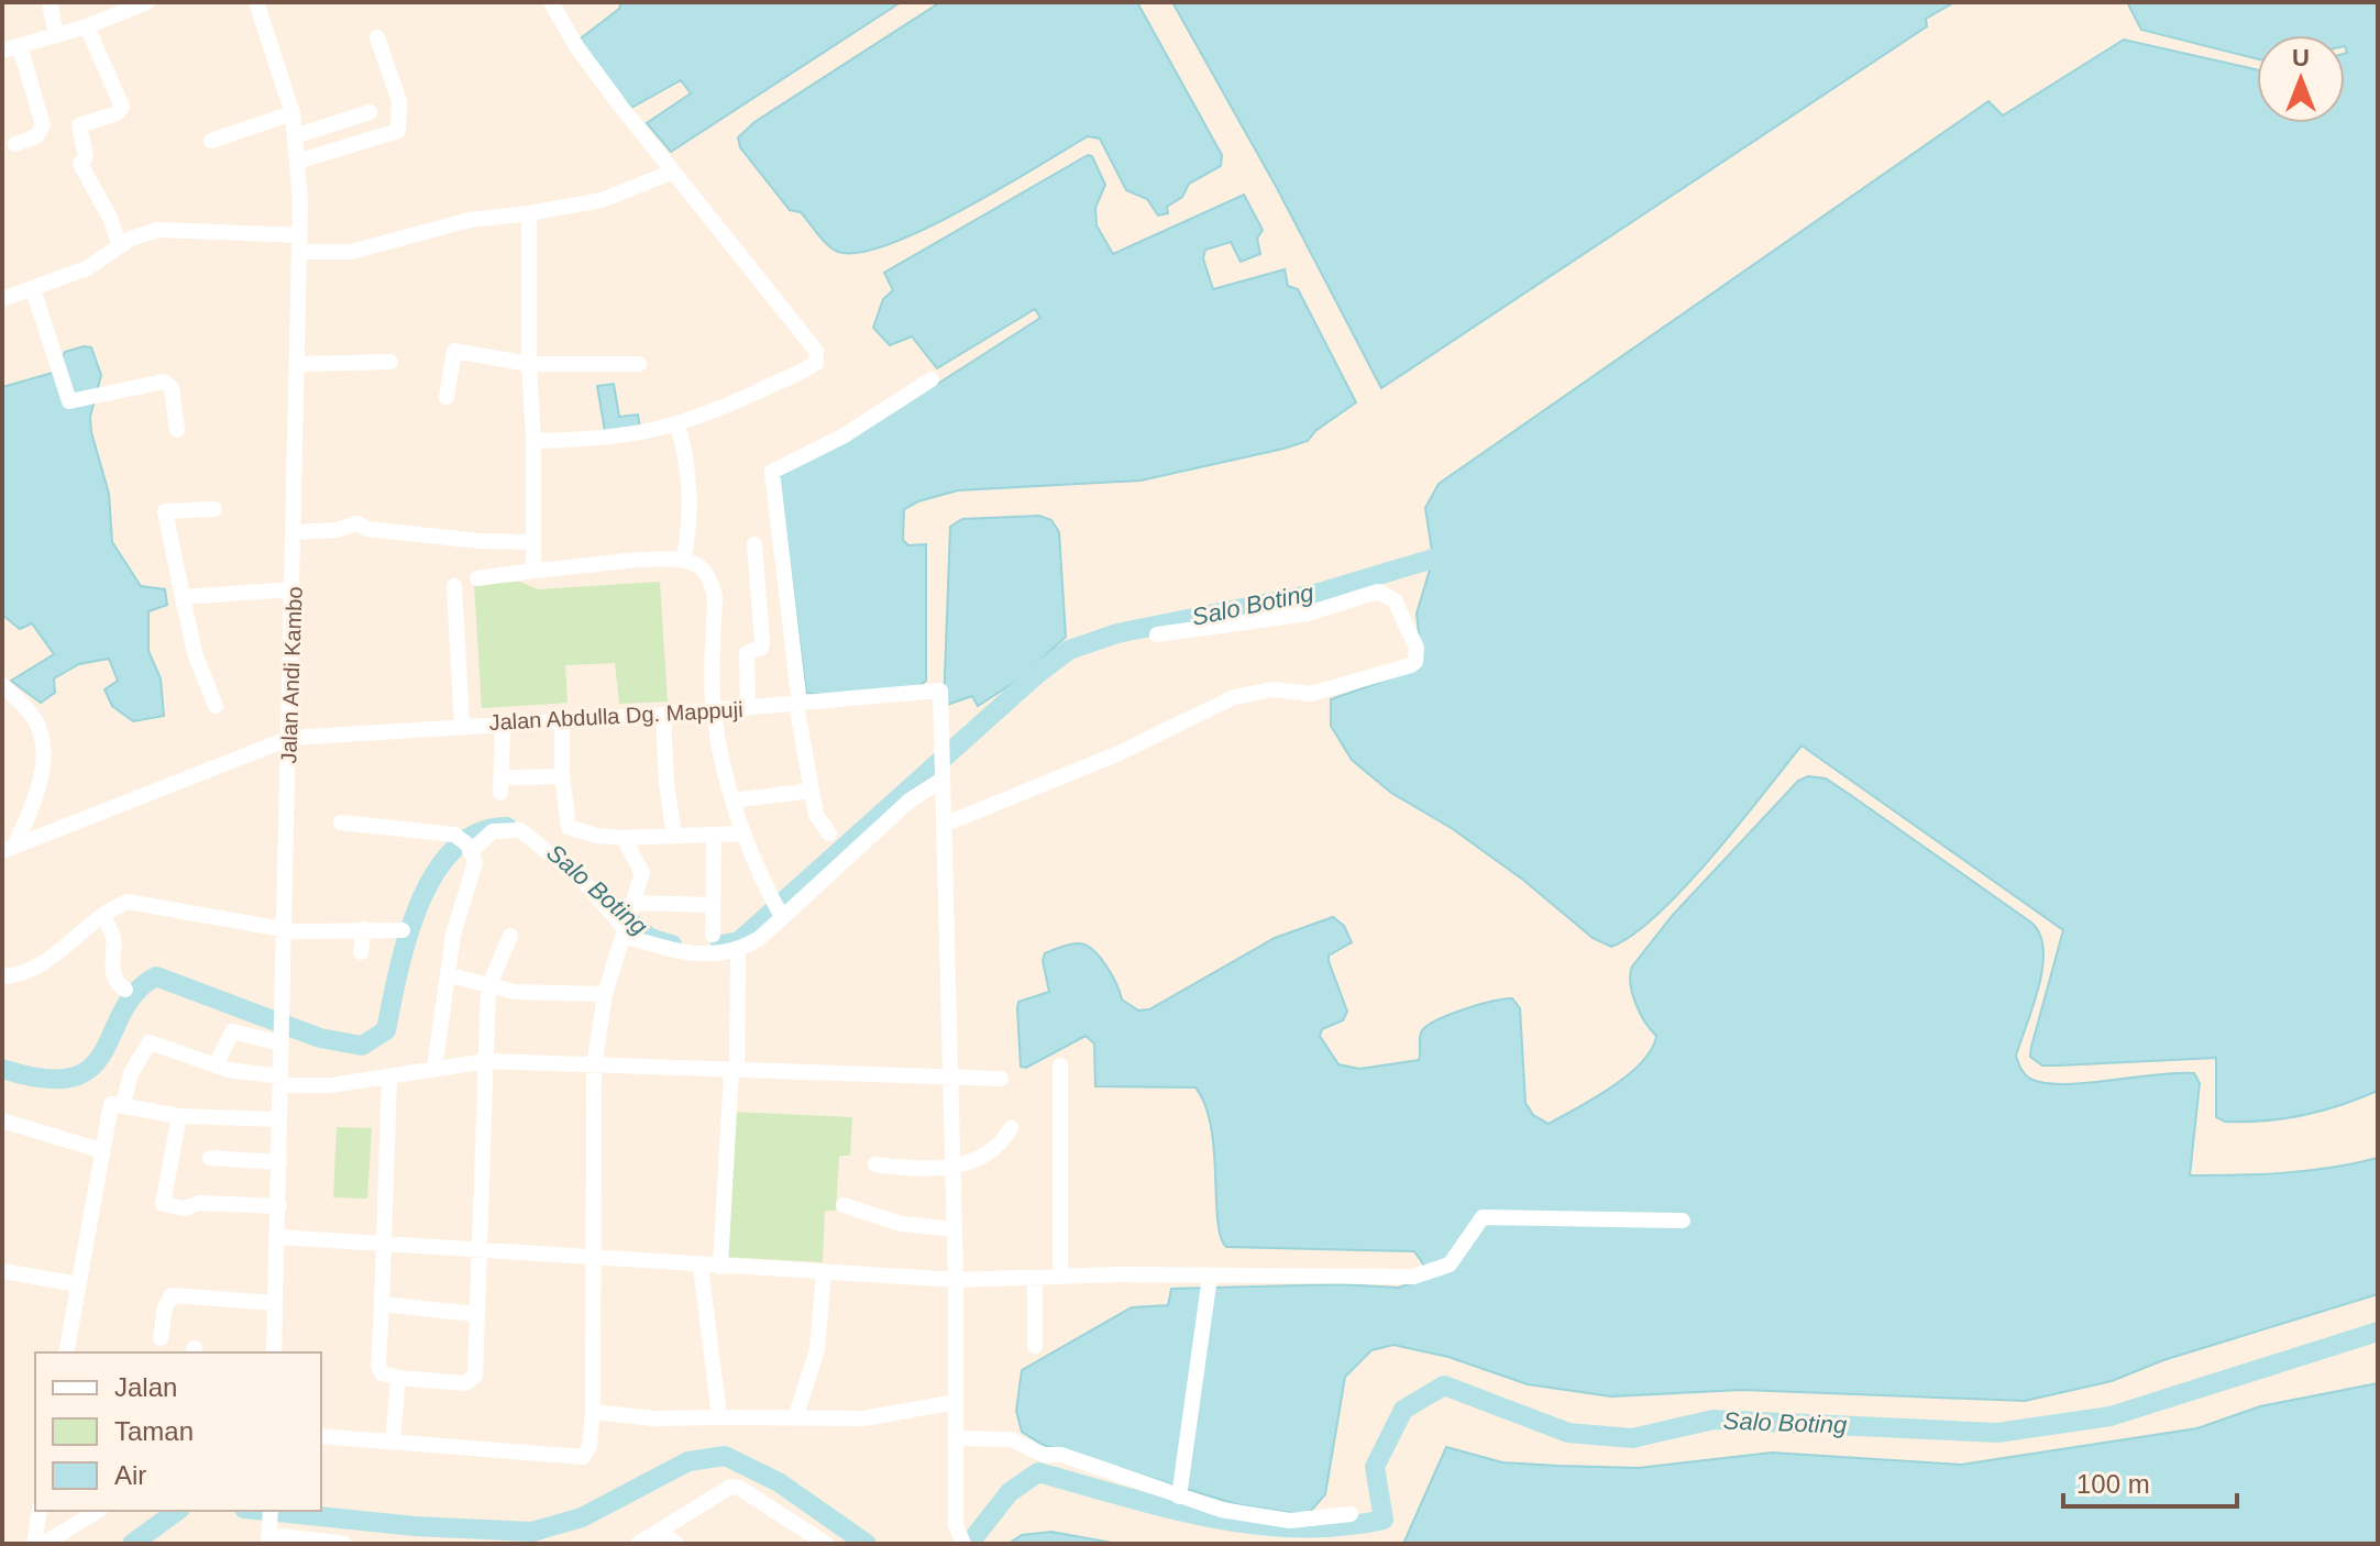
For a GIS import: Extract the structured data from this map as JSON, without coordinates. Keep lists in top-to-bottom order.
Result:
{
  "streets": {
    "street": ["Jalan Andi Kambo", "Jalan Abdulla Dg. Mappuji"]
  },
  "crossings": [
    ["Jalan Andi Kambo", "Jalan Abdulla Dg. Mappuji"]
  ],
  "water": ["Salo Boting"],
  "legend": ["Jalan", "Taman", "Air"],
  "scale_bar": "100 m",
  "north": "top"
}
